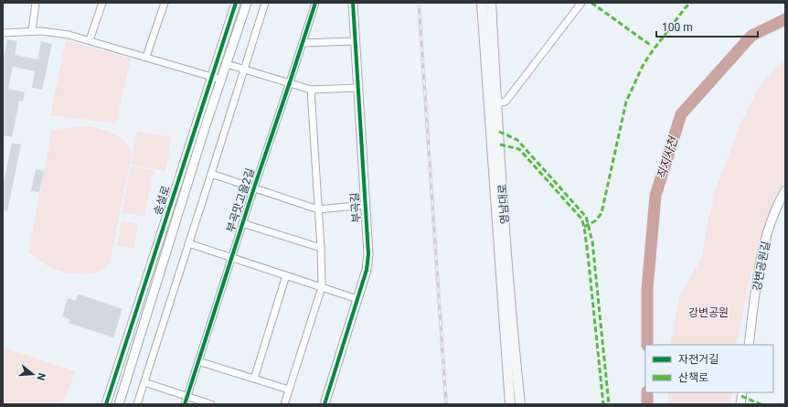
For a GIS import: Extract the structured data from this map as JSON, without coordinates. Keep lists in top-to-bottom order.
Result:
{
  "streets": {
    "main road": ["영남대로"],
    "street": [
      "송설로",
      "부곡맛고을2길",
      "부곡길",
      "강변공원길"
    ]
  },
  "water": ["직지사천"],
  "parks": ["강변공원"],
  "legend": ["자전거길", "산책로"],
  "scale_bar": "100 m",
  "north": "right"
}
